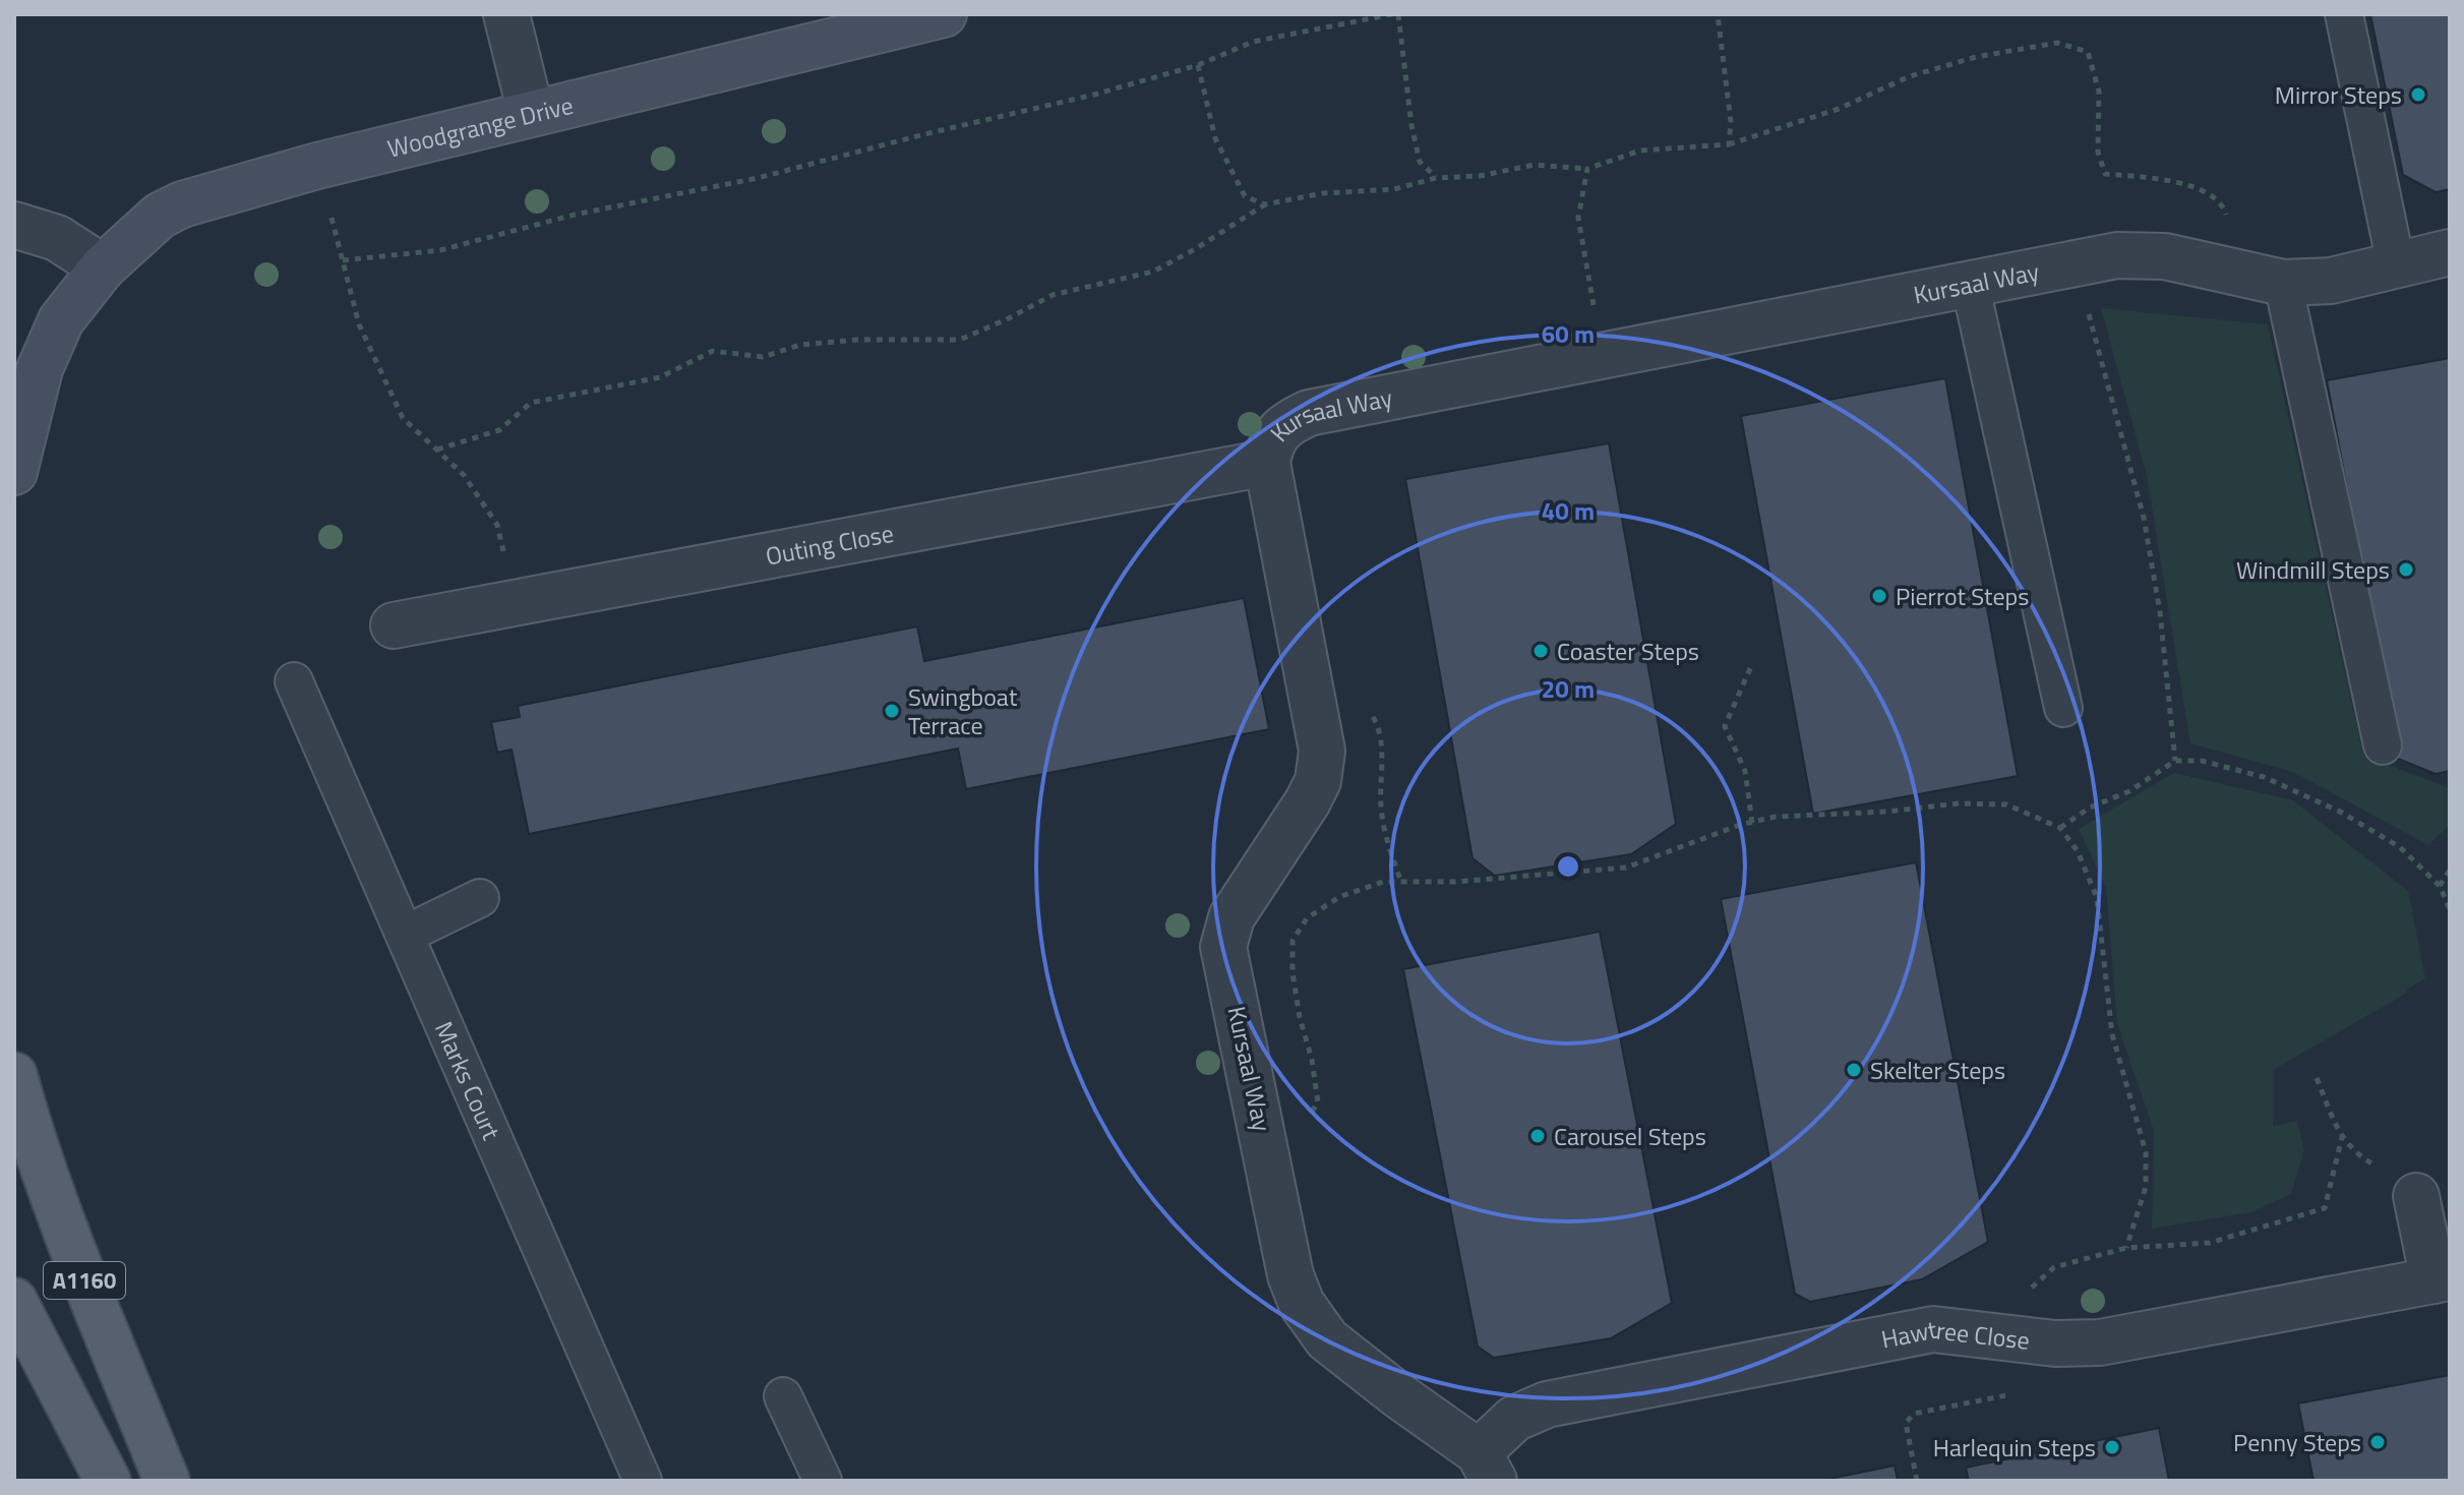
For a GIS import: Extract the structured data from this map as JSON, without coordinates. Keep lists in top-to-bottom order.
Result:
{
  "streets": {
    "main road": ["A1160"],
    "street": [
      "Woodgrange Drive",
      "Kursaal Way",
      "Outing Close",
      "Hawtree Close"
    ],
    "lane": ["Marks Court"]
  },
  "crossings": [
    ["Kursaal Way", "Outing Close"],
    ["Kursaal Way", "Hawtree Close"]
  ],
  "places": [
    "Mirror Steps",
    "Windmill Steps",
    "Pierrot Steps",
    "Coaster Steps",
    "Swingboat Terrace",
    "Skelter Steps",
    "Carousel Steps",
    "Penny Steps",
    "Harlequin Steps"
  ],
  "rings": ["60 m", "40 m", "20 m"]
}
